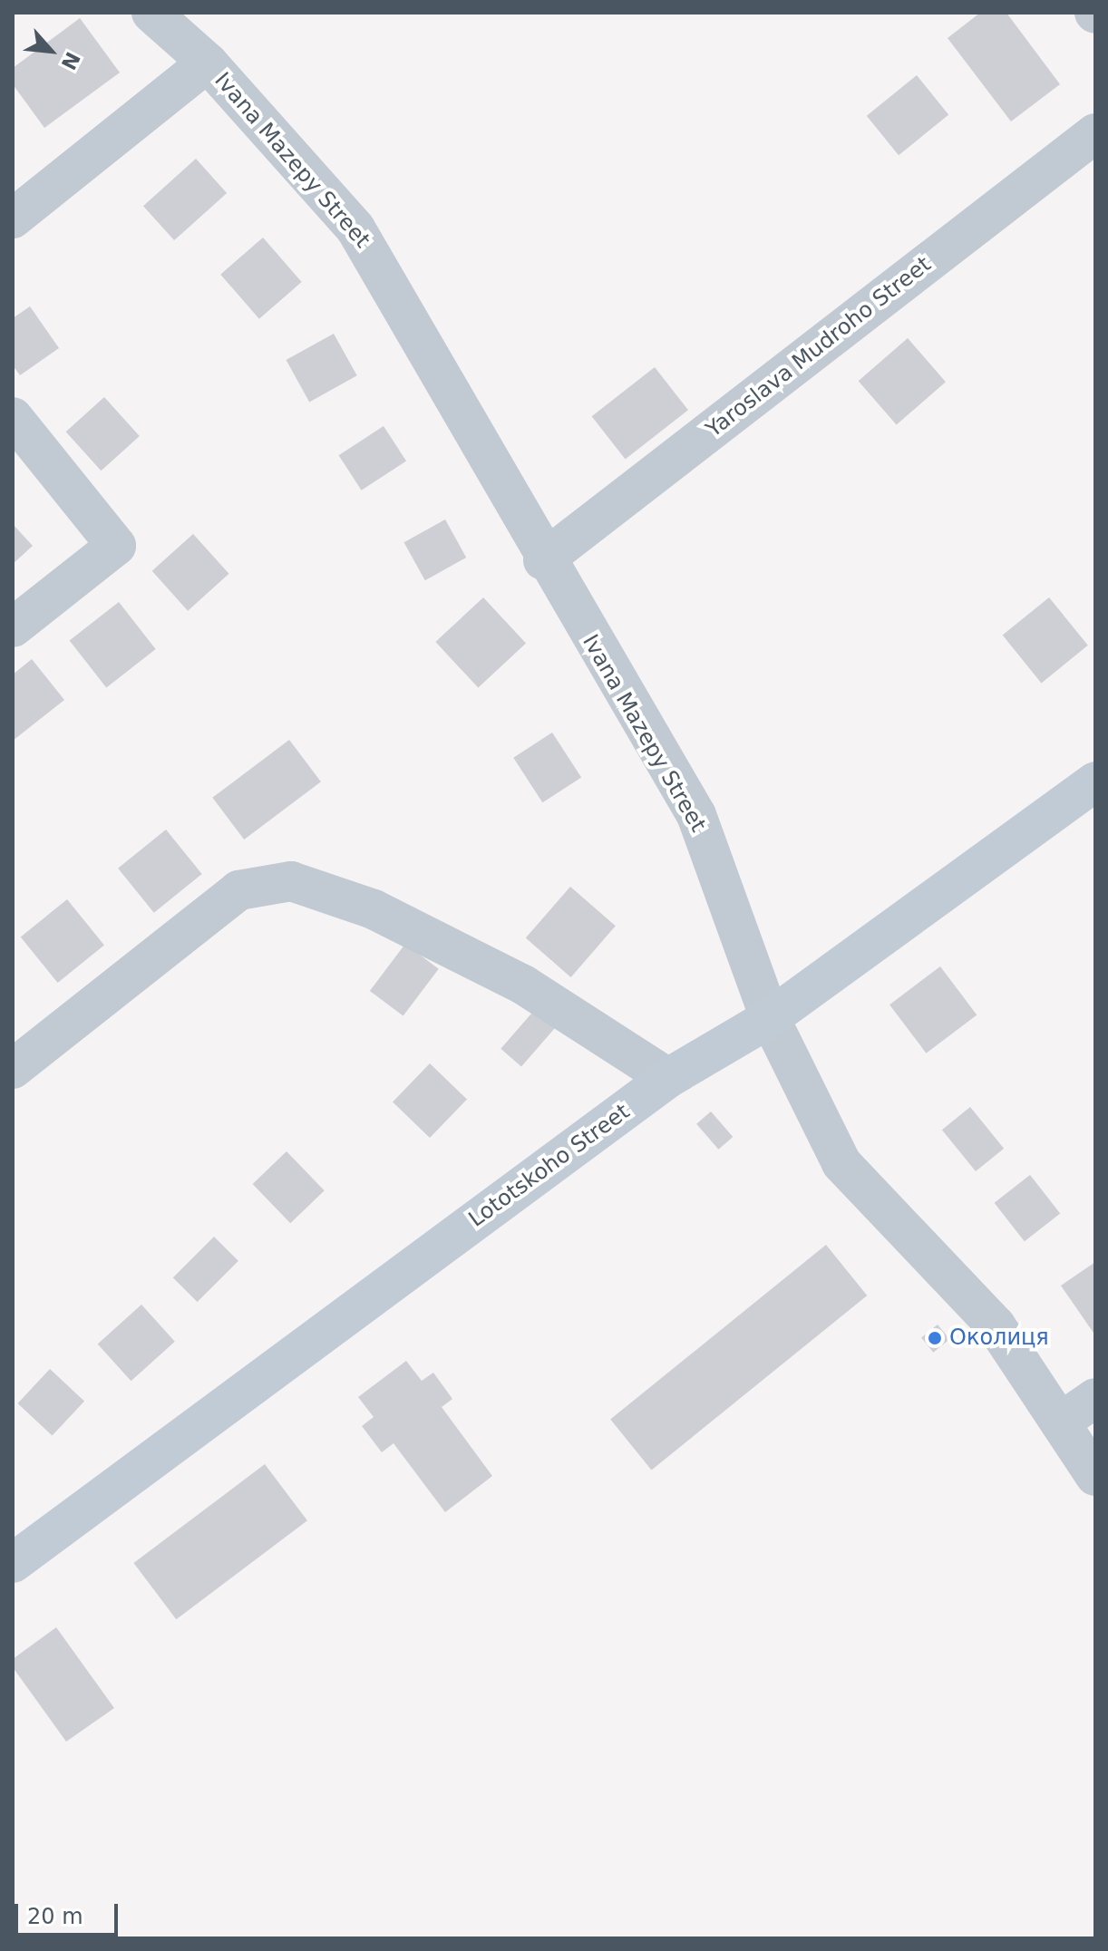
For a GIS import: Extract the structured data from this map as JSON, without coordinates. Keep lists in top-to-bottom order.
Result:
{
  "streets": {
    "street": ["Ivana Mazepy Street", "Yaroslava Mudroho Street", "Lototskoho Street"]
  },
  "crossings": [
    ["Ivana Mazepy Street", "Yaroslava Mudroho Street"],
    ["Ivana Mazepy Street", "Lototskoho Street"]
  ],
  "places": ["Околиця"],
  "scale_bar": "20 m",
  "north": "bottom right"
}
